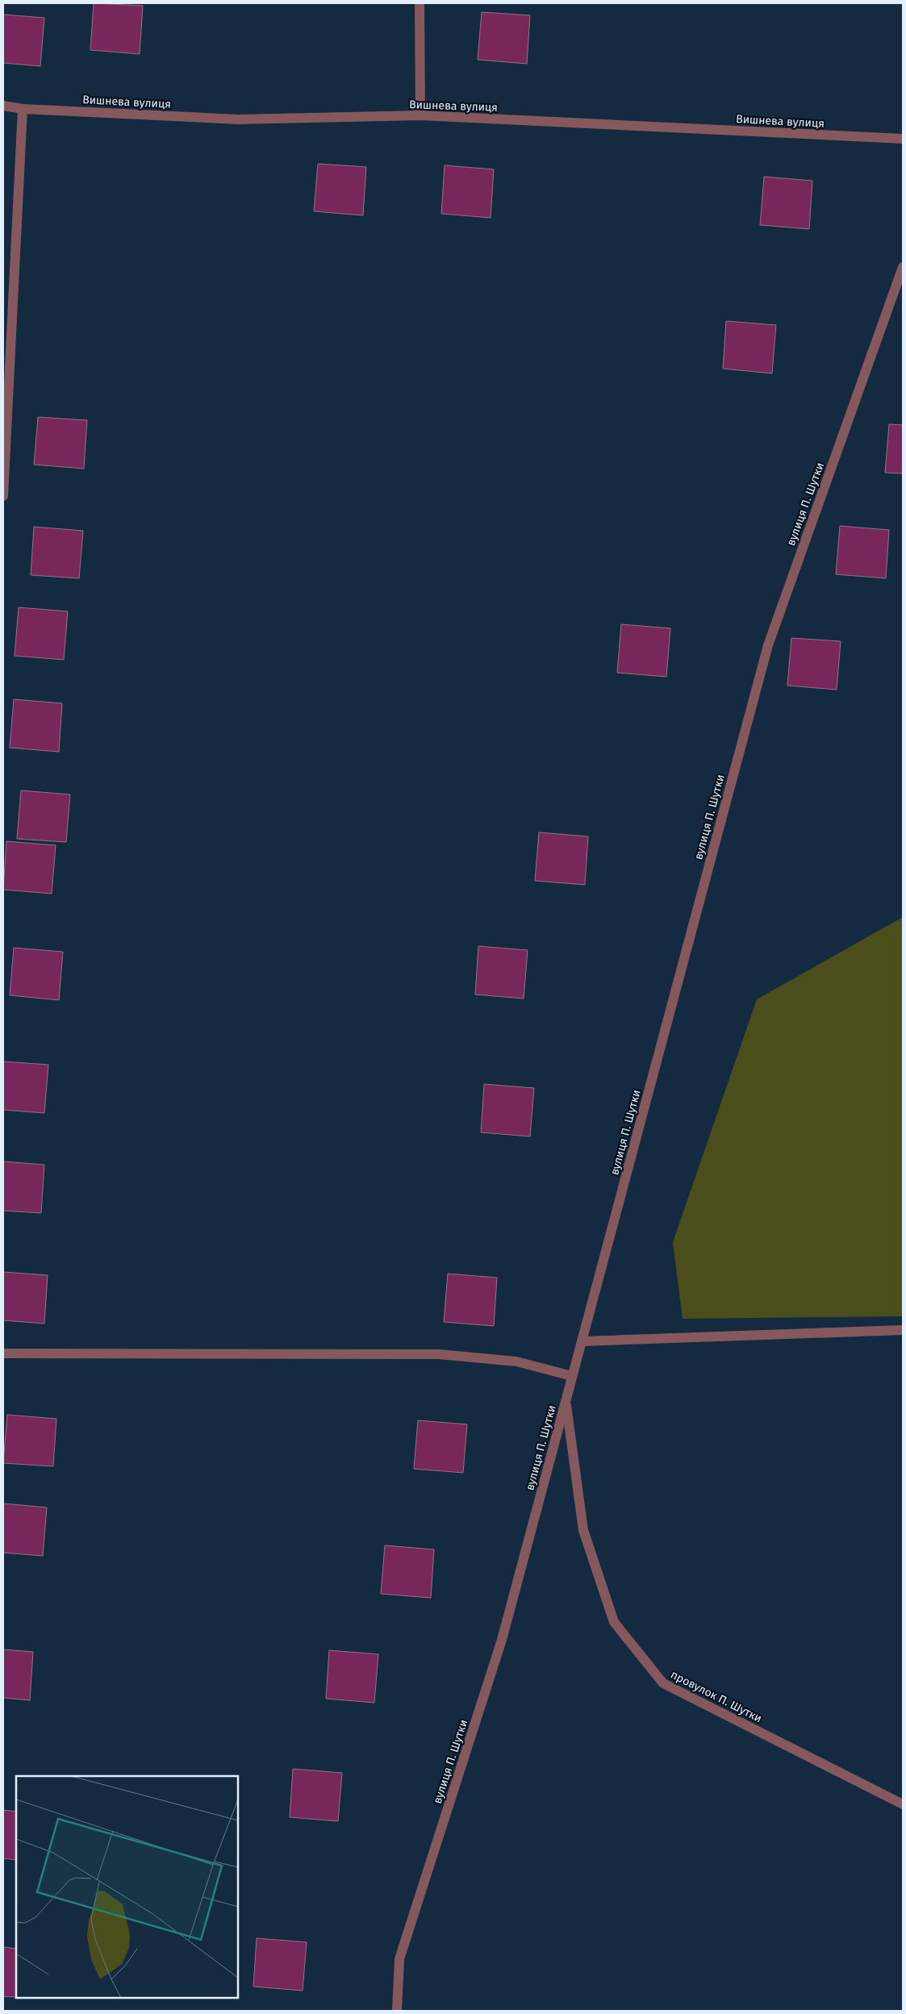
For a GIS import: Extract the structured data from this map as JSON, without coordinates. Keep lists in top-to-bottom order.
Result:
{
  "streets": {
    "street": ["Вишнева вулиця", "вулиця П. Шутки", "провулок П. Шутки"]
  },
  "crossings": [
    ["вулиця П. Шутки", "провулок П. Шутки"]
  ]
}
